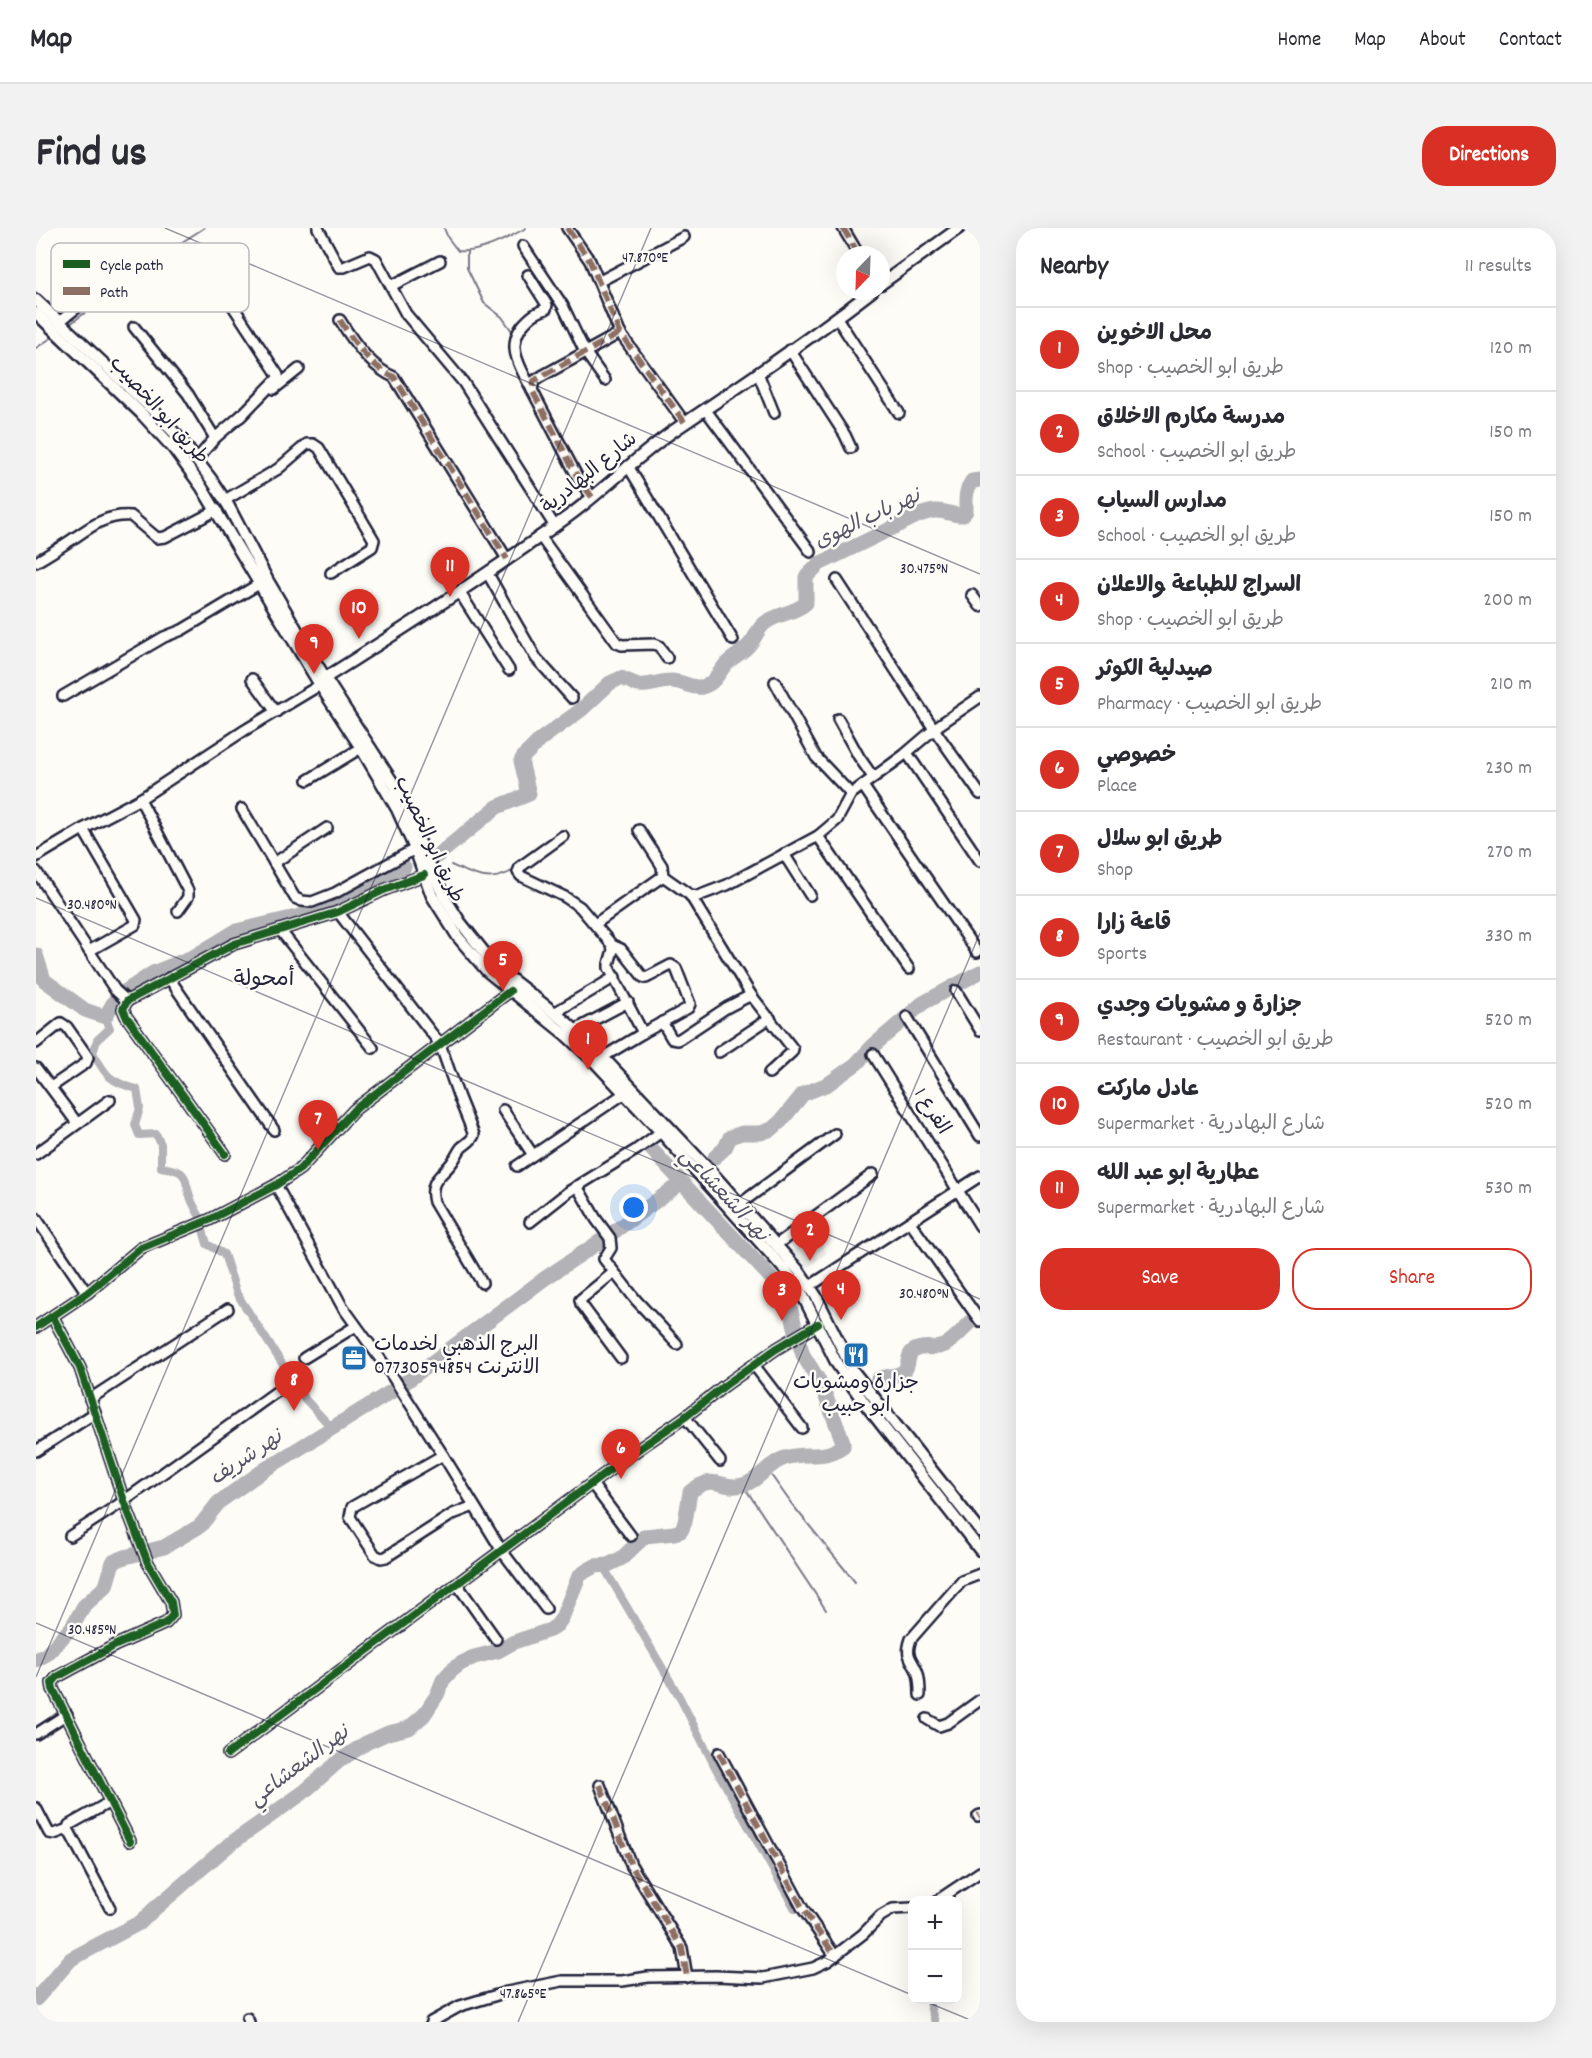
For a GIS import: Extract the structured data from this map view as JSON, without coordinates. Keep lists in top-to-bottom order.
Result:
{
  "streets": {
    "main road": ["طريق ابو الخصيب", "شارع البهادرية"],
    "street": ["الفرع 1"]
  },
  "crossings": [
    ["طريق ابو الخصيب", "شارع البهادرية"]
  ],
  "districts": ["أمحولة"],
  "water": ["نهر باب الهوى", "نهر الشعشاعي", "نهر شريف"],
  "places": {
    "restaurant": ["جزارة ومشويات ابو حبيب"],
    "office": ["البرج الذهبي لخدمات الانترنت 07730594854"]
  },
  "legend": ["Cycle path", "Path"],
  "north": "bottom left",
  "page": {
    "header": "Map",
    "nav": [
      "Home",
      "Map",
      "About",
      "Contact"
    ],
    "title": "Find us",
    "buttons": [
      "Directions",
      ["Save", "Share"]
    ],
    "heading": ["Nearby", "11 results"],
    "list": [
      {
        "mark": "1",
        "name": "محل الاخوين",
        "note": "Shop · طريق ابو الخصيب",
        "value": "120 m"
      },
      {
        "mark": "2",
        "name": "مدرسة مكارم الاخلاق",
        "note": "School · طريق ابو الخصيب",
        "value": "150 m"
      },
      {
        "mark": "3",
        "name": "مدارس السياب",
        "note": "School · طريق ابو الخصيب",
        "value": "150 m"
      },
      {
        "mark": "4",
        "name": "السراج للطباعة والاعلان",
        "note": "Shop · طريق ابو الخصيب",
        "value": "200 m"
      },
      {
        "mark": "5",
        "name": "صيدلية الكوثر",
        "note": "Pharmacy · طريق ابو الخصيب",
        "value": "210 m"
      },
      {
        "mark": "6",
        "name": "خصوصي",
        "note": "Place",
        "value": "230 m"
      },
      {
        "mark": "7",
        "name": "طريق ابو سلال",
        "note": "Shop",
        "value": "270 m"
      },
      {
        "mark": "8",
        "name": "قاعة زارا",
        "note": "Sports",
        "value": "330 m"
      },
      {
        "mark": "9",
        "name": "جزارة و مشويات وجدي",
        "note": "Restaurant · طريق ابو الخصيب",
        "value": "520 m"
      },
      {
        "mark": "10",
        "name": "عادل ماركت",
        "note": "Supermarket · شارع البهادرية",
        "value": "520 m"
      },
      {
        "mark": "11",
        "name": "عطارية ابو عبد الله",
        "note": "Supermarket · شارع البهادرية",
        "value": "530 m"
      }
    ],
    "pins": [
      "11",
      "10",
      "9",
      "5",
      "1",
      "7",
      "2",
      "4",
      "3",
      "8",
      "6"
    ],
    "map_buttons": ["+", "−"]
  },
  "coordinates": [
    "47.870°E",
    "30.475°N",
    "30.480°N",
    "30.485°N",
    "47.865°E"
  ]
}
